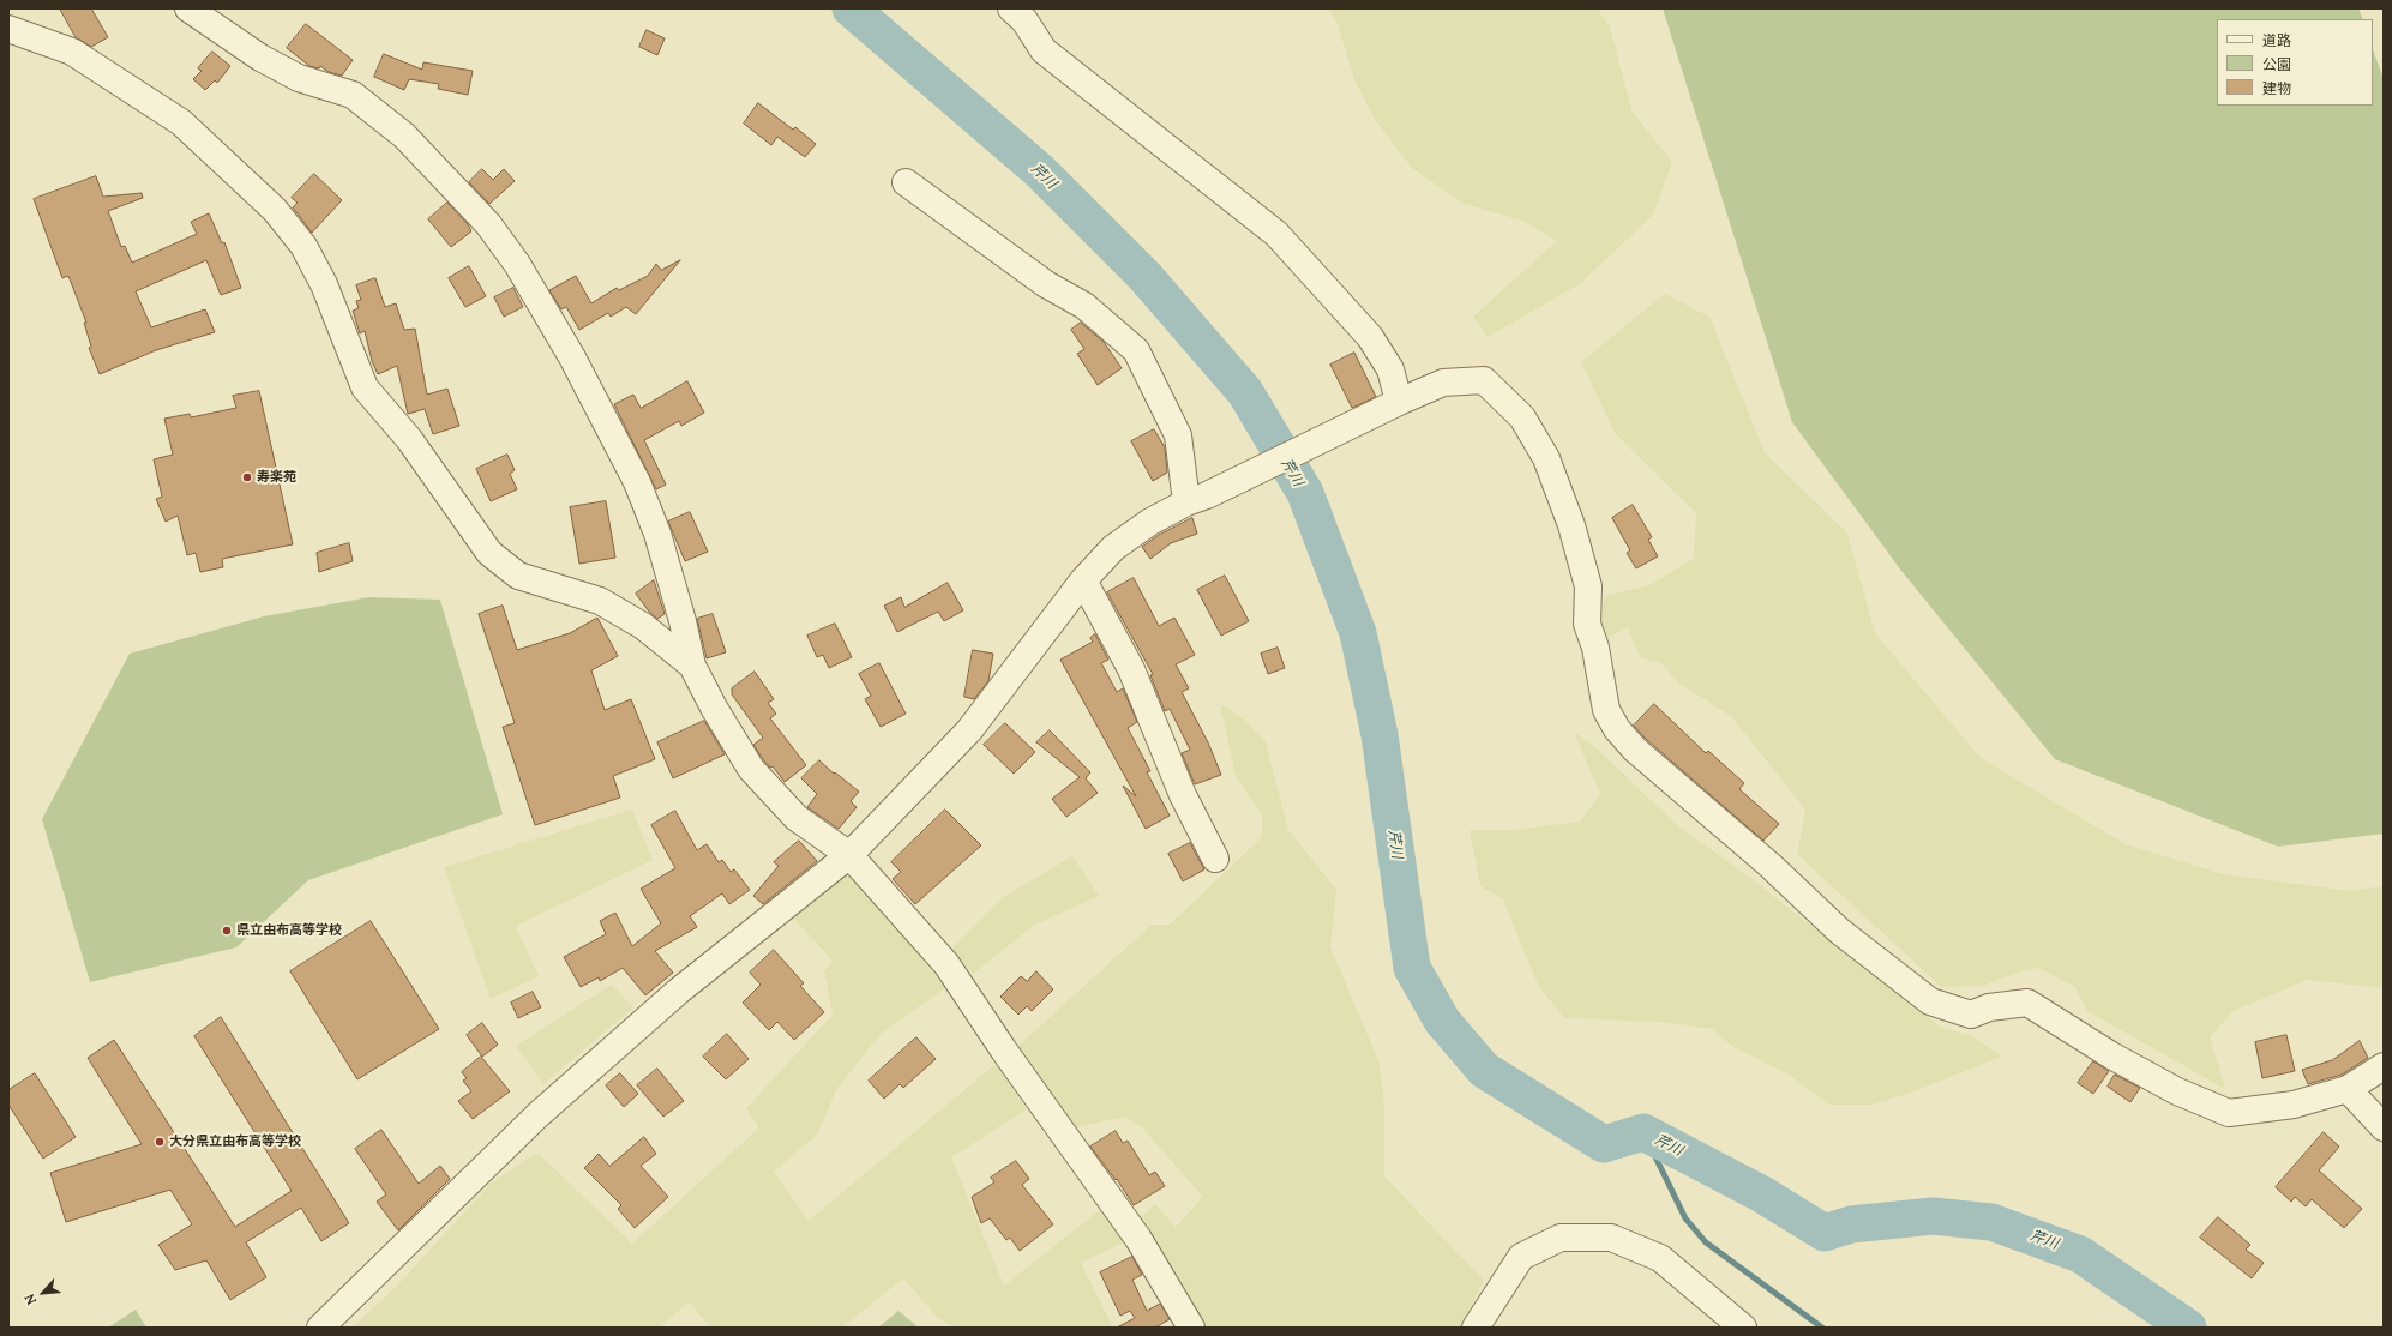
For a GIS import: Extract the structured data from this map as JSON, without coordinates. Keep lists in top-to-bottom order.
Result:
{
  "water": ["芹川"],
  "places": ["寿楽苑", "県立由布高等学校", "大分県立由布高等学校"],
  "legend": ["道路", "公園", "建物"],
  "north": "bottom left"
}
